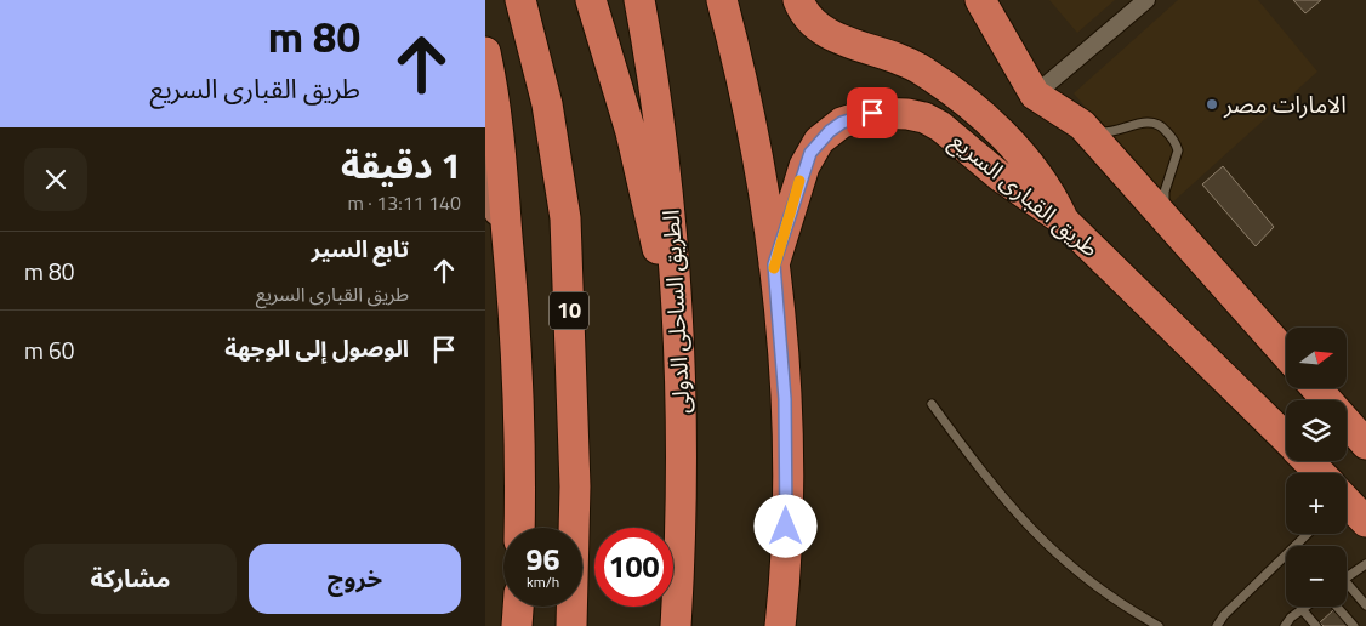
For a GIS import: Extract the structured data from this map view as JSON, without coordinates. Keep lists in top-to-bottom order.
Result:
{
  "streets": {
    "highway": ["طريق القبارى السريع", "10", "الطريق الساحلى الدولى"]
  },
  "places": ["الامارات مصر"],
  "north": "right",
  "page": {
    "turn": ["80 m", "طريق القبارى السريع"],
    "heading": ["1 دقيقة", "140 m · 13:11"],
    "list": [
      {
        "name": "تابع السير",
        "note": "طريق القبارى السريع",
        "value": "80 m"
      },
      {
        "name": "الوصول إلى الوجهة",
        "value": "60 m"
      }
    ],
    "map_buttons": ["+", "−"],
    "speed": "96 km/h",
    "limit": "100",
    "buttons": ["خروج", "مشاركة"]
  }
}
